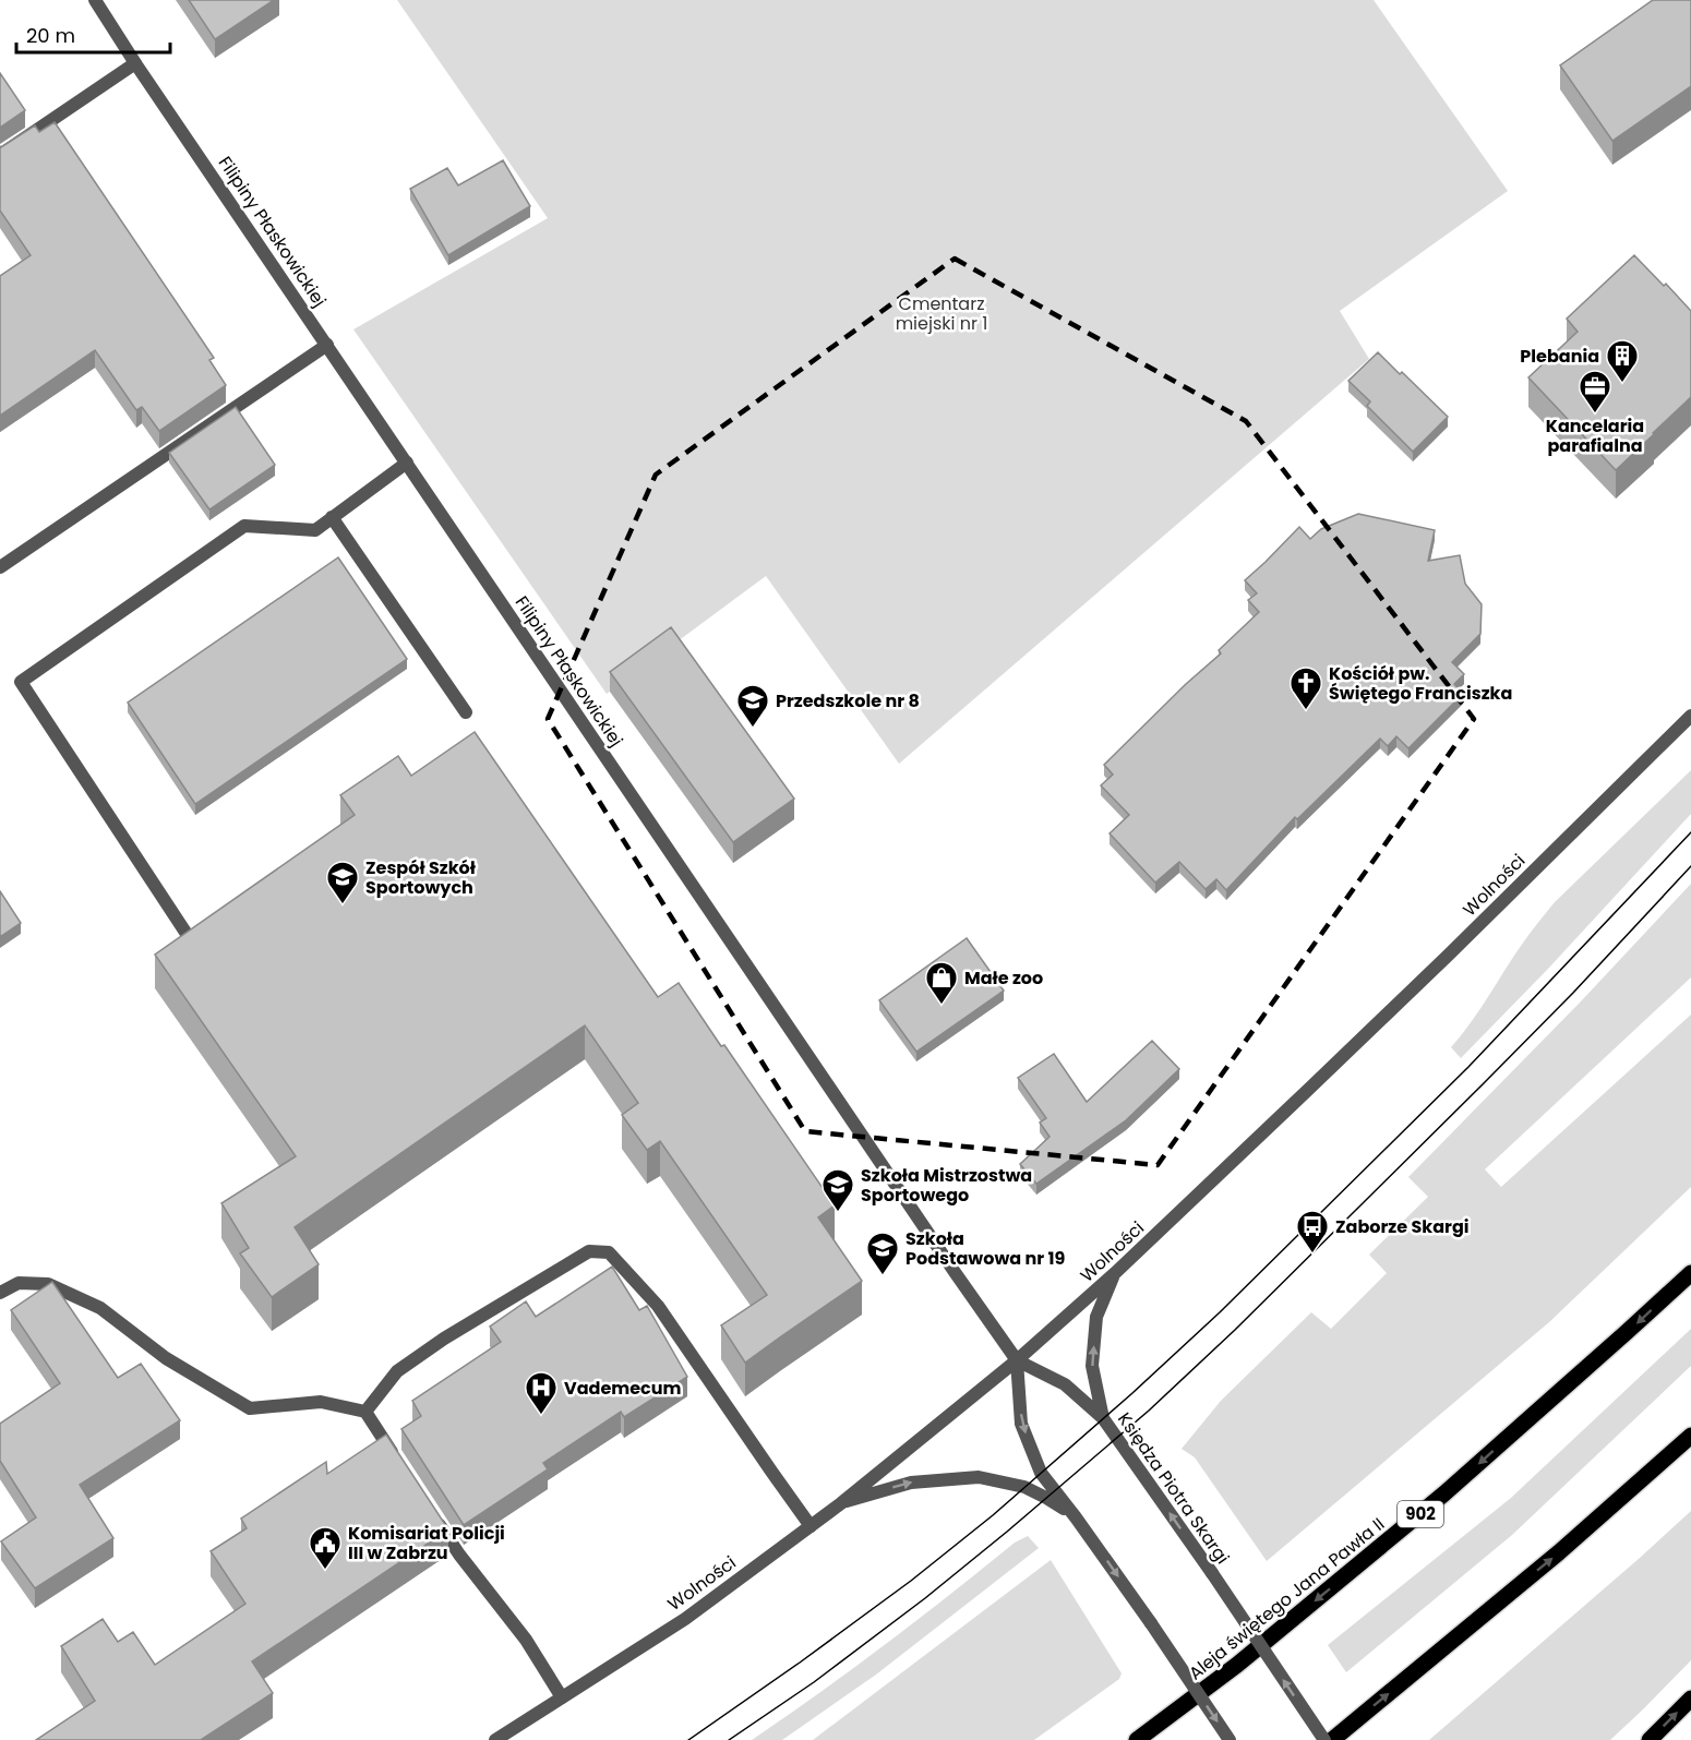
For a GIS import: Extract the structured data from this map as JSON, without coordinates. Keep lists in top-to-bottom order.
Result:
{
  "streets": {
    "main road": ["902", "Aleja świętego Jana Pawła II"],
    "street": ["Filipiny Płaskowickiej", "Wolności", "Księdza Piotra Skargi"]
  },
  "crossings": [
    ["Filipiny Płaskowickiej", "Wolności"],
    ["Filipiny Płaskowickiej", "Księdza Piotra Skargi"],
    ["Wolności", "Księdza Piotra Skargi"]
  ],
  "parks": ["Cmentarz miejski nr 1"],
  "places": {
    "building": ["Plebania"],
    "office": ["Kancelaria parafialna"],
    "church": ["Kościół pw. Świętego Franciszka"],
    "school or university": [
      "Przedszkole nr 8",
      "Zespół Szkół Sportowych",
      "Szkoła Mistrzostwa Sportowego",
      "Szkoła Podstawowa nr 19"
    ],
    "shop": ["Małe zoo"],
    "bus stop": ["Zaborze Skargi"],
    "hospital": ["Vademecum"],
    "public building": ["Komisariat Policji III w Zabrzu"]
  },
  "scale_bar": "20 m"
}
